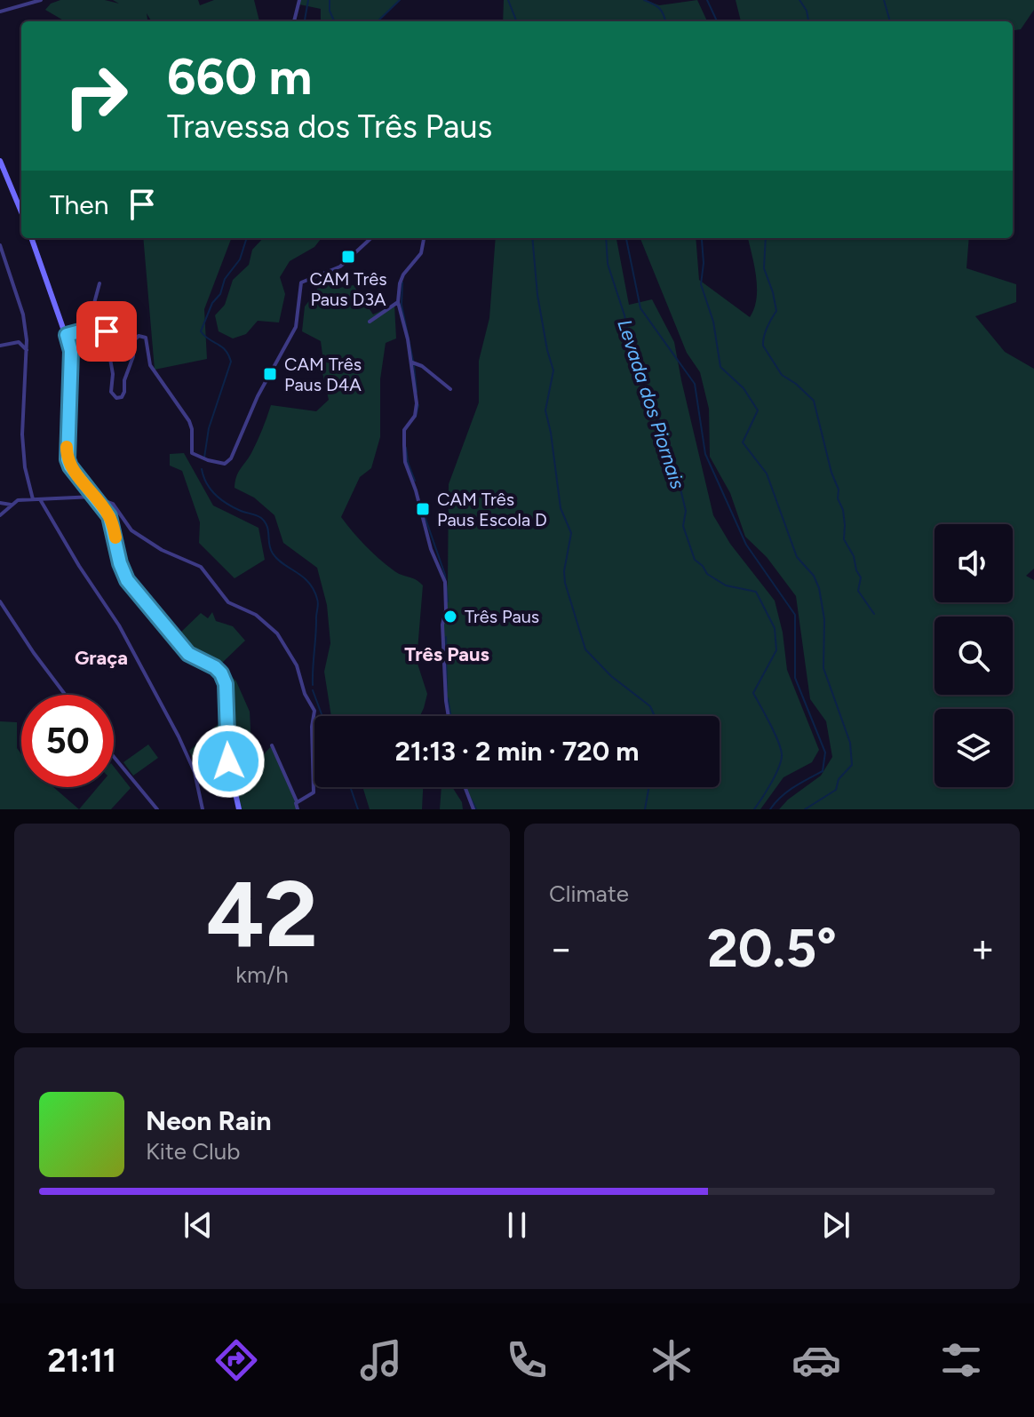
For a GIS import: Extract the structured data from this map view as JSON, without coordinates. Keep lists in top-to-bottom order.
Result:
{
  "districts": ["Três Paus", "Graça"],
  "water": ["Levada dos Piornais"],
  "places": {
    "transit": ["CAM Três Paus D3A", "CAM Três Paus D4A", "CAM Três Paus Escola D"],
    "other": ["Três Paus"]
  },
  "page": {
    "turn": ["660 m", "Travessa dos Três Paus"],
    "then": "Then",
    "limit": "50",
    "trip": "21:13 · 2 min · 720 m",
    "tile": [
      ["42", "km/h"],
      "Climate"
    ],
    "heat": ["−", "20.5°", "+"],
    "song": ["Neon Rain", "Kite Club"],
    "tabs": "21:11"
  }
}
